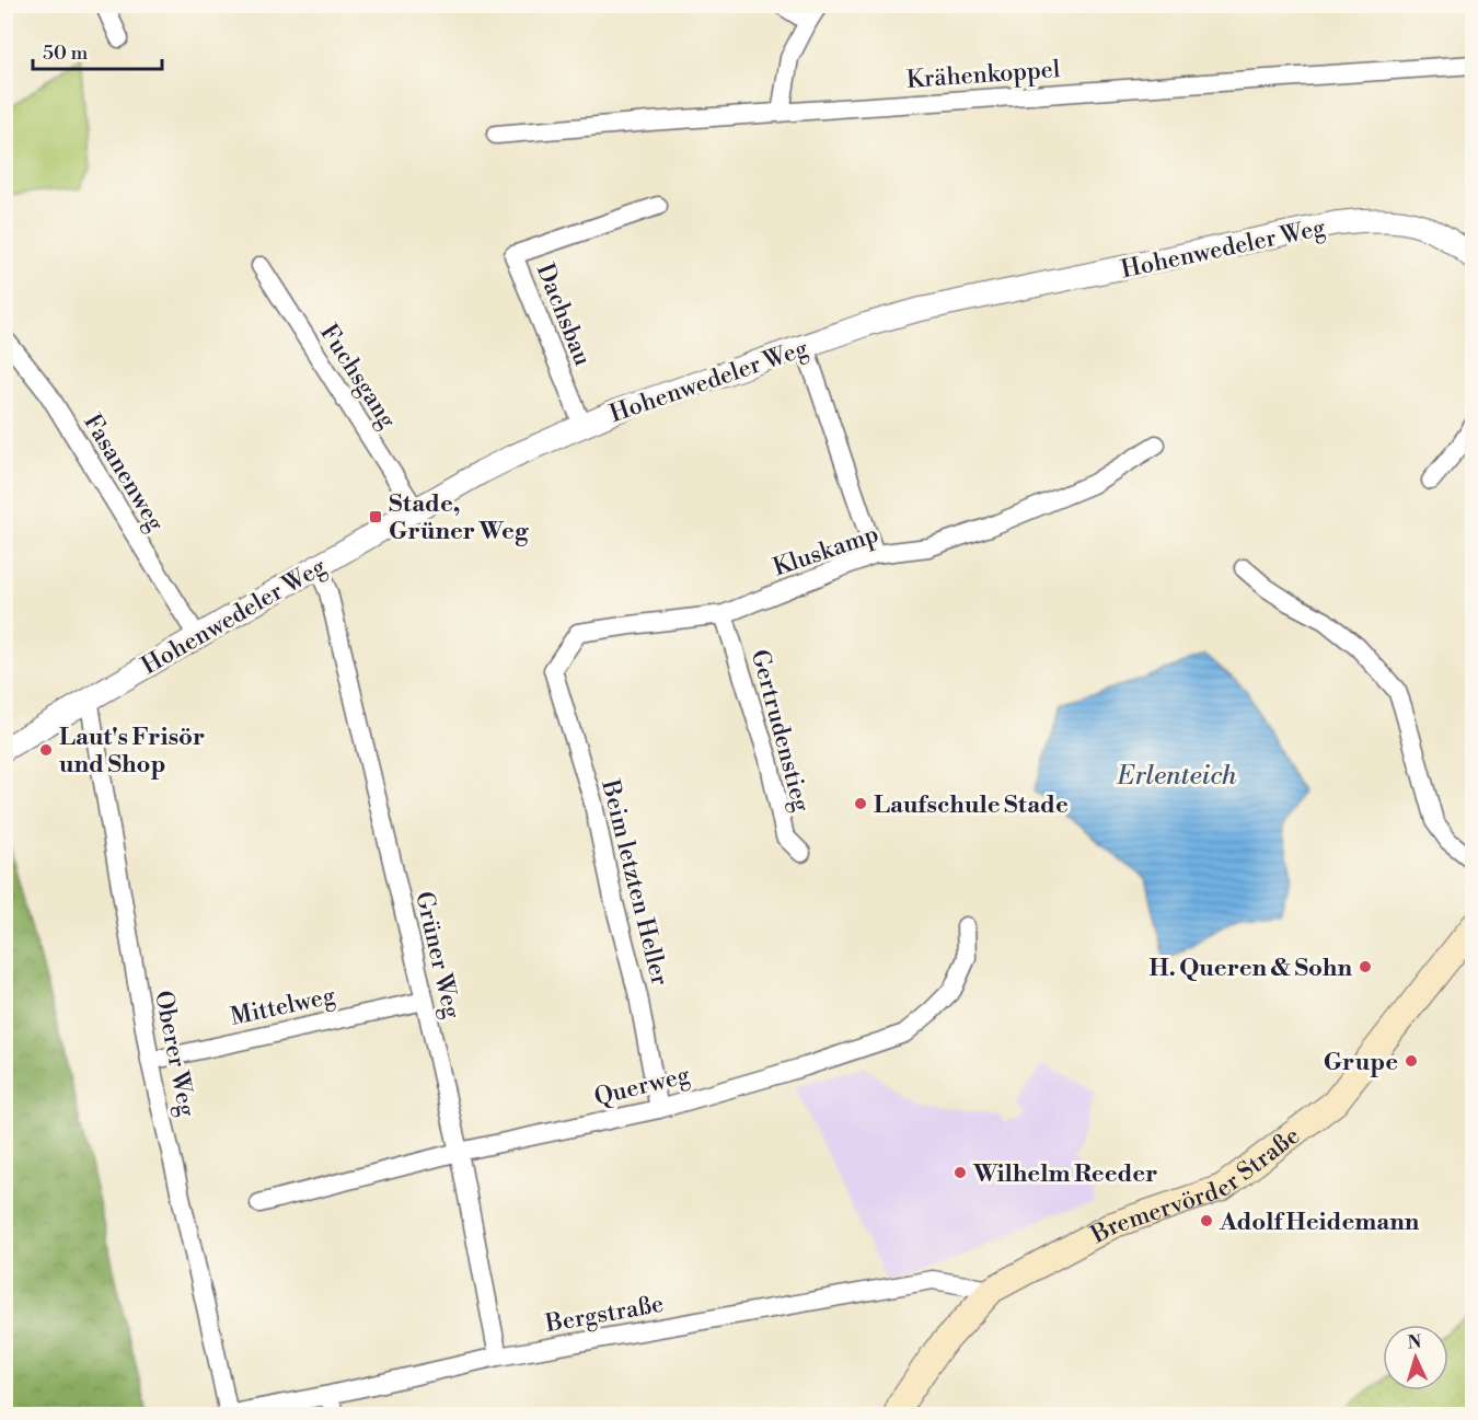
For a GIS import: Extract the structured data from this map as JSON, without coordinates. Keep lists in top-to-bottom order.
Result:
{
  "streets": {
    "main road": ["Bremervörder Straße"],
    "street": [
      "Krähenkoppel",
      "Hohenwedeler Weg",
      "Dachsbau",
      "Fuchsgang",
      "Fasanenweg",
      "Kluskamp",
      "Gertrudenstieg",
      "Beim letzten Heller",
      "Grüner Weg",
      "Mittelweg",
      "Oberer Weg",
      "Querweg",
      "Bergstraße"
    ]
  },
  "crossings": [
    ["Hohenwedeler Weg", "Dachsbau"],
    ["Hohenwedeler Weg", "Fuchsgang"],
    ["Hohenwedeler Weg", "Fasanenweg"],
    ["Hohenwedeler Weg", "Grüner Weg"],
    ["Hohenwedeler Weg", "Oberer Weg"],
    ["Kluskamp", "Gertrudenstieg"],
    ["Kluskamp", "Beim letzten Heller"],
    ["Beim letzten Heller", "Querweg"],
    ["Grüner Weg", "Mittelweg"],
    ["Grüner Weg", "Querweg"],
    ["Grüner Weg", "Bergstraße"],
    ["Mittelweg", "Oberer Weg"],
    ["Oberer Weg", "Bergstraße"],
    ["Bremervörder Straße", "Bergstraße"]
  ],
  "water": ["Erlenteich"],
  "places": {
    "transit": ["Stade, Grüner Weg"],
    "other": [
      "Laut's Frisör und Shop",
      "Laufschule Stade",
      "H. Queren & Sohn",
      "Grupe",
      "Wilhelm Reeder",
      "Adolf Heidemann"
    ]
  },
  "scale_bar": "50 m",
  "north": "top"
}
